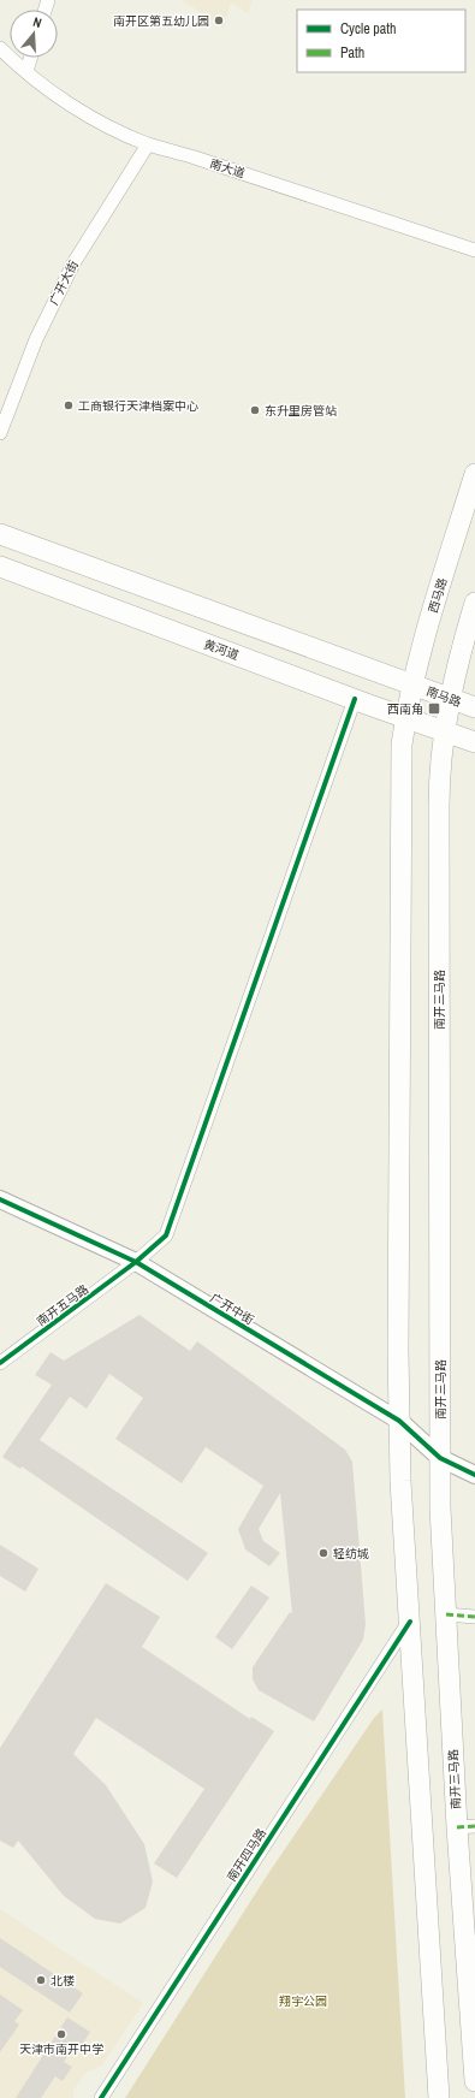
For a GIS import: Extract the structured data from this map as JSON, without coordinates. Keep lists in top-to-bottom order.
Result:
{
  "streets": {
    "main road": [
      "西马路",
      "黄河道",
      "南马路",
      "南开三马路"
    ],
    "street": [
      "南大道",
      "广开大街",
      "南开五马路",
      "广开中街",
      "南开四马路"
    ]
  },
  "crossings": [
    ["南大道", "广开大街"],
    ["西马路", "黄河道"],
    ["西马路", "南马路"],
    ["黄河道", "南开三马路"],
    ["黄河道", "南开五马路"],
    ["南马路", "南开三马路"],
    ["南开三马路", "广开中街"],
    ["南开五马路", "广开中街"]
  ],
  "parks": ["翔宇公园"],
  "places": {
    "other": [
      "南开区第五幼儿园",
      "工商银行天津档案中心",
      "东升里房管站",
      "轻纺城",
      "北楼",
      "天津市南开中学"
    ],
    "transit": ["西南角"]
  },
  "legend": ["Cycle path", "Path"],
  "north": "top"
}
